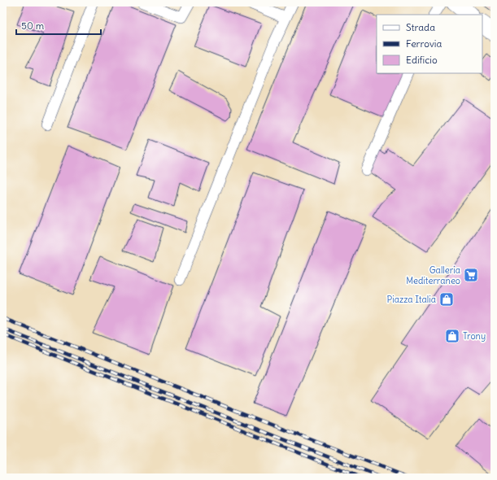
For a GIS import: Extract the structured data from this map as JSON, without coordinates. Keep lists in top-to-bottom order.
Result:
{
  "places": {
    "supermarket": ["Galleria Mediterraneo"],
    "shop": ["Piazza Italia", "Trony"]
  },
  "legend": ["Strada", "Ferrovia", "Edificio"],
  "scale_bar": "50 m"
}
